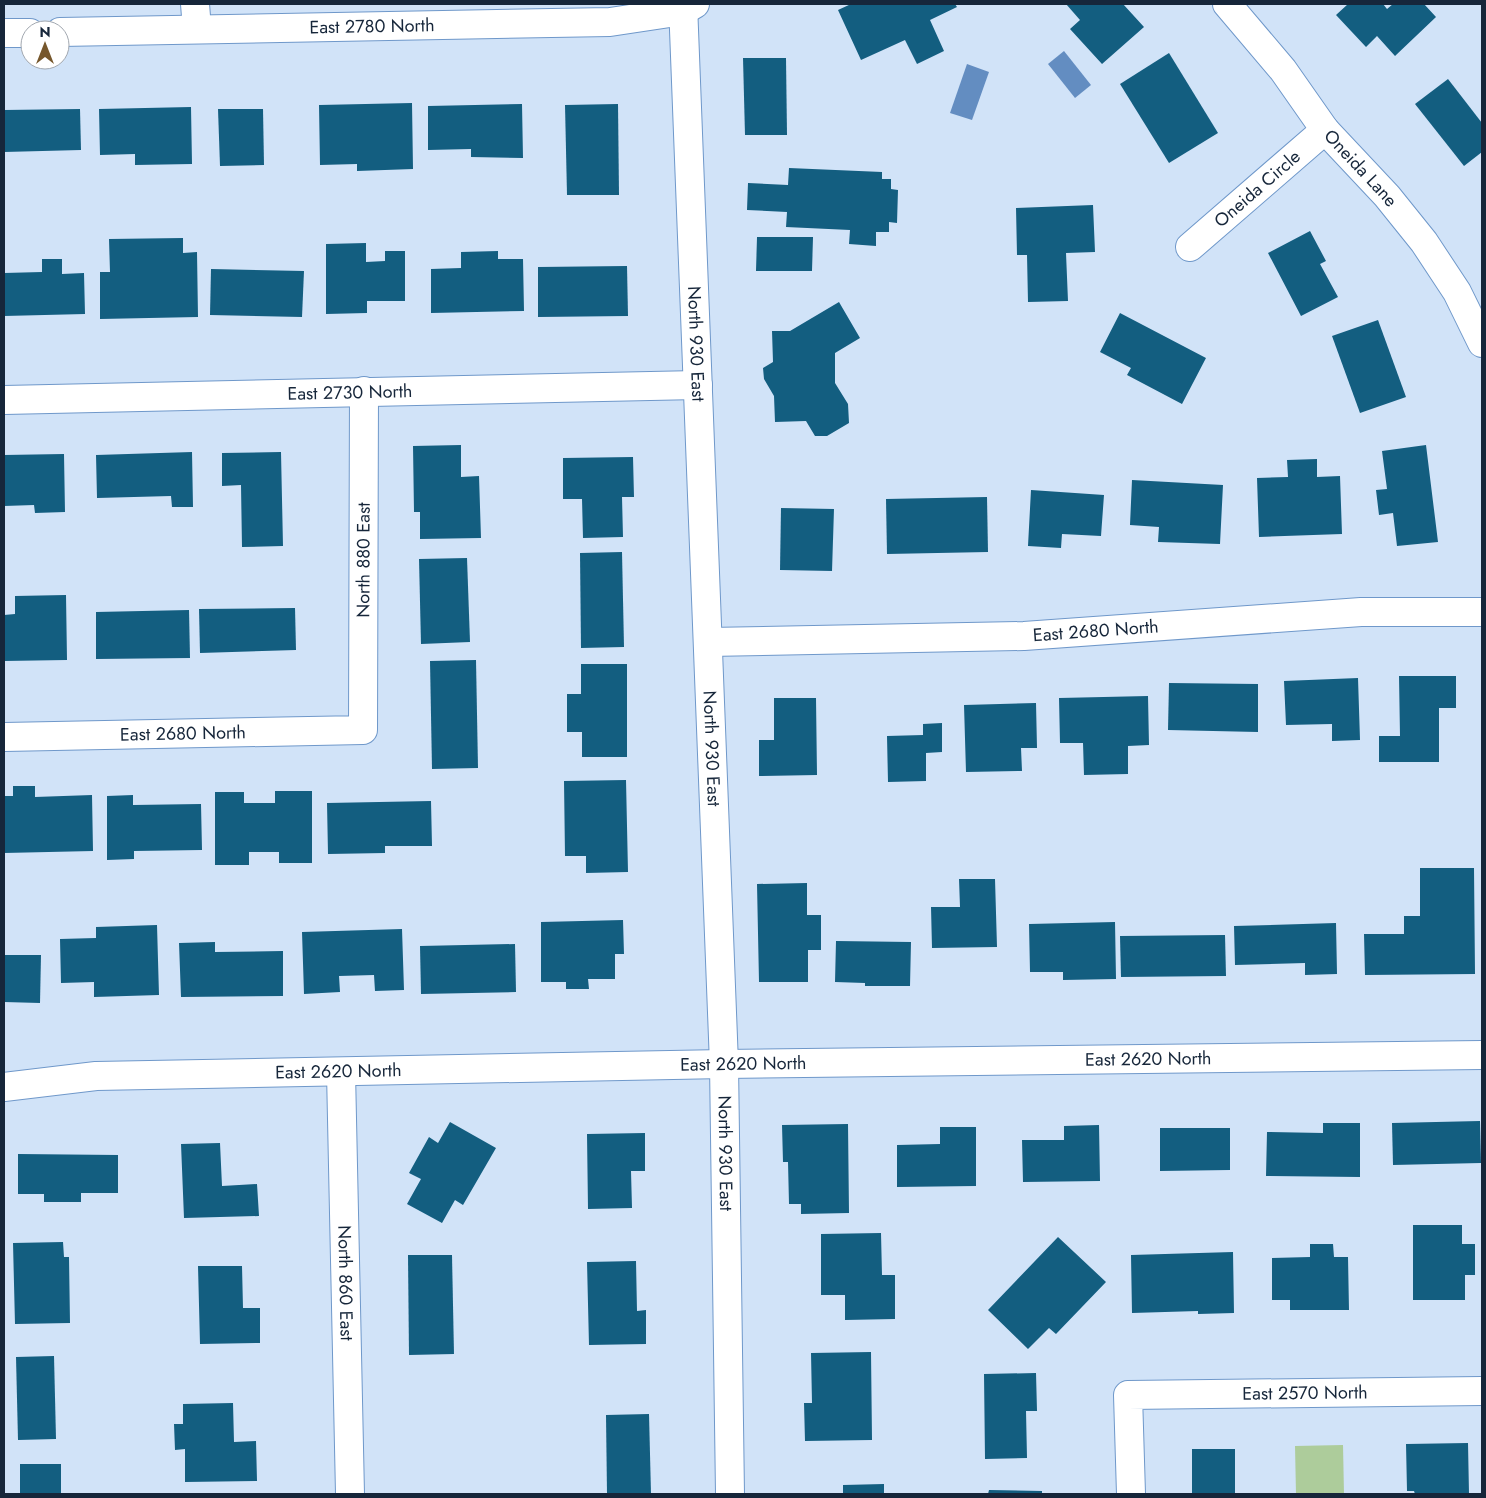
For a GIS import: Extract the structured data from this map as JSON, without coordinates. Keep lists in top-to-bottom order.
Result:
{
  "streets": {
    "street": [
      "East 2780 North",
      "Oneida Lane",
      "Oneida Circle",
      "North 930 East",
      "East 2730 North",
      "North 880 East",
      "East 2680 North",
      "East 2620 North",
      "North 860 East",
      "East 2570 North"
    ]
  },
  "crossings": [
    ["East 2780 North", "North 930 East"],
    ["Oneida Lane", "Oneida Circle"],
    ["North 930 East", "East 2730 North"],
    ["North 930 East", "East 2680 North"],
    ["North 930 East", "East 2620 North"],
    ["East 2730 North", "North 880 East"],
    ["North 880 East", "East 2680 North"],
    ["East 2620 North", "North 860 East"]
  ],
  "north": "top"
}
